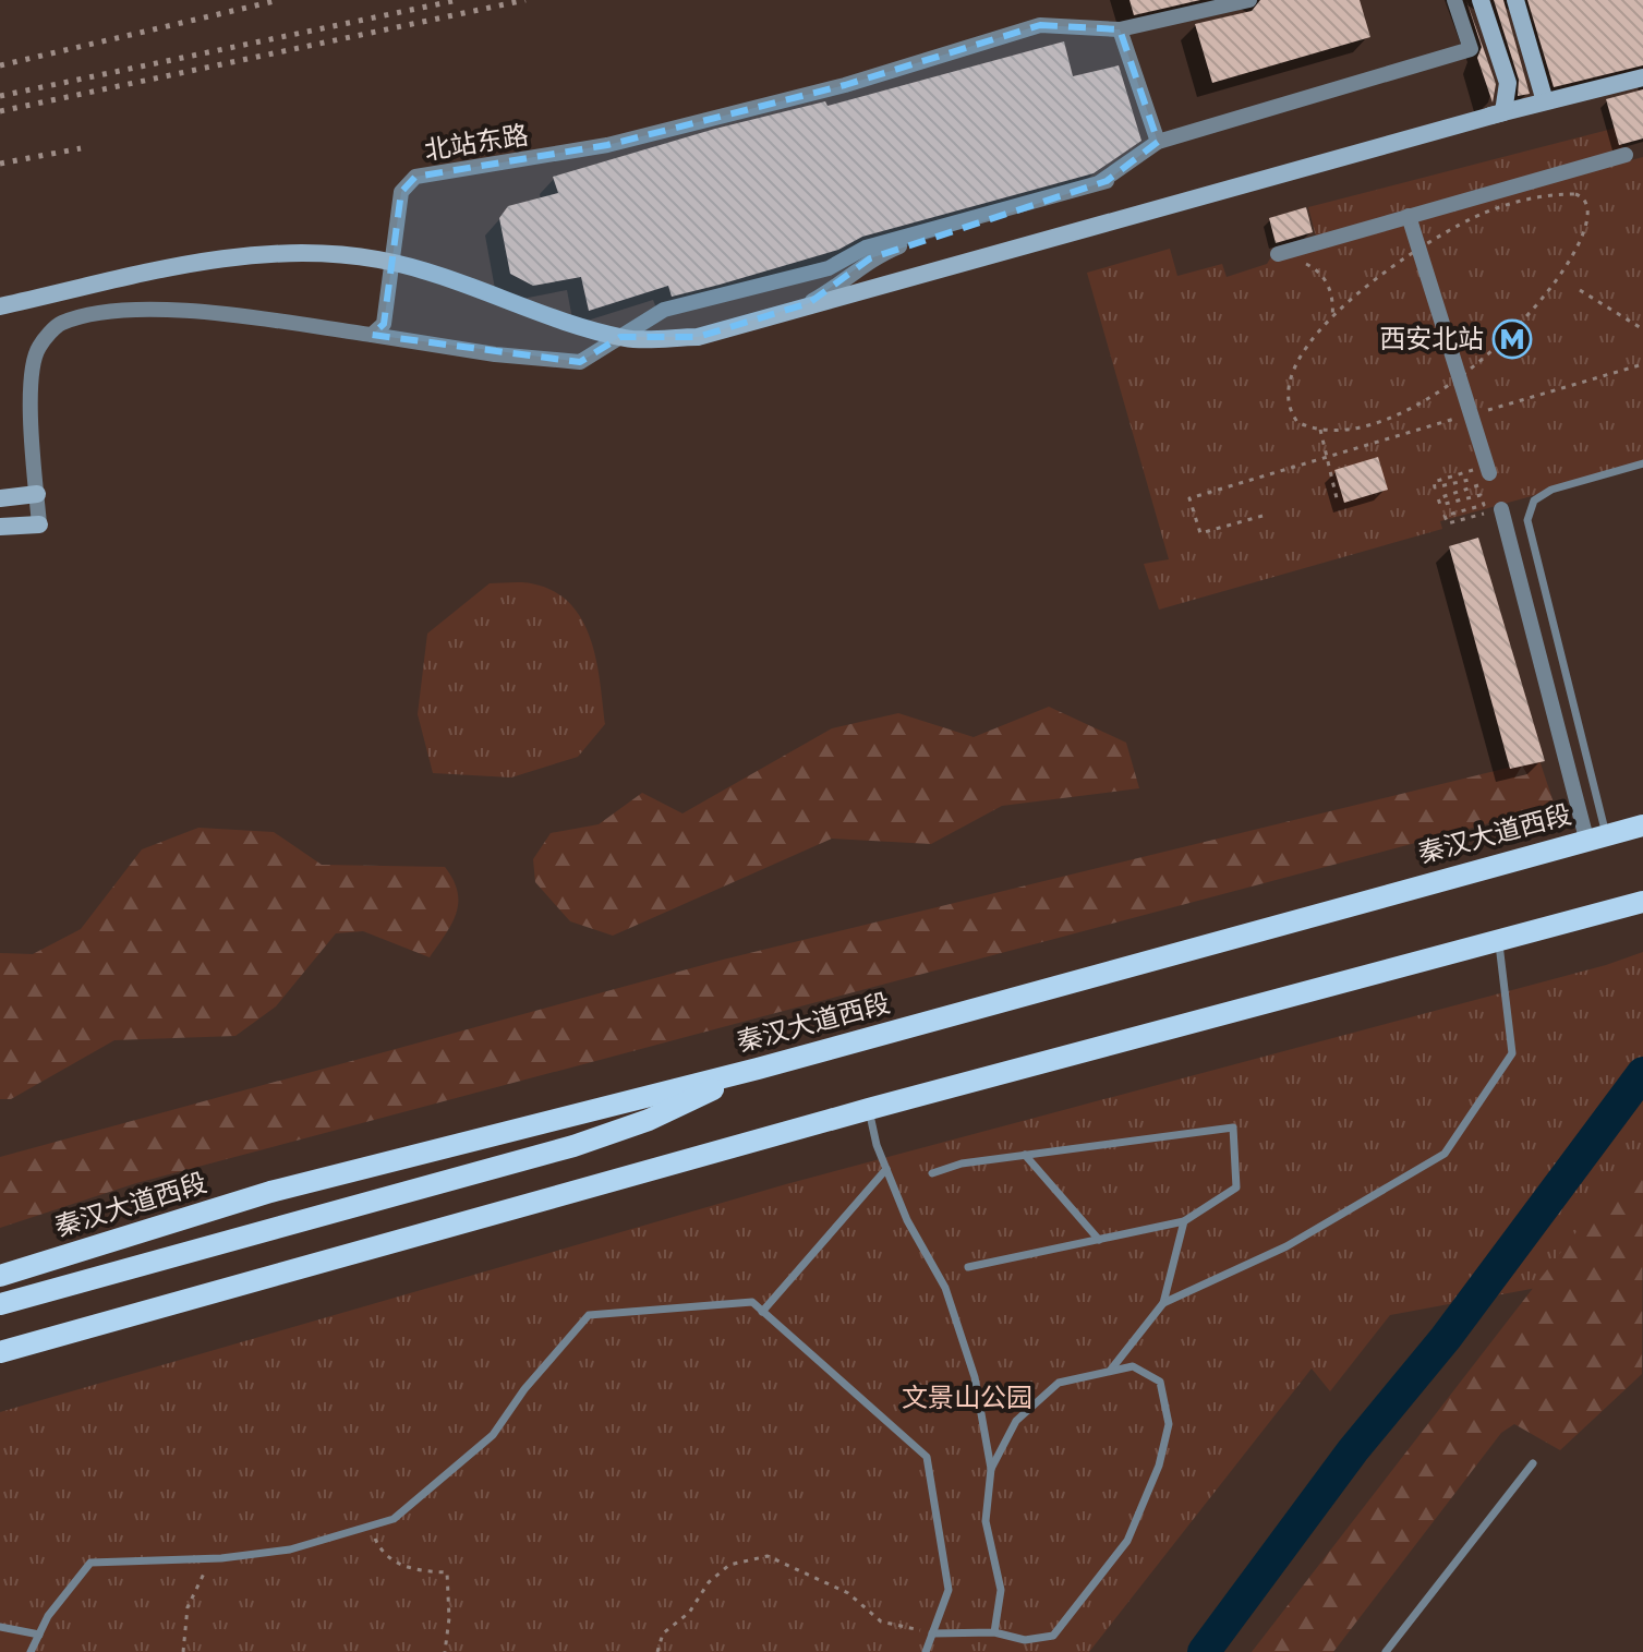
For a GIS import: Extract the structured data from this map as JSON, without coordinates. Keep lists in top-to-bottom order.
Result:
{
  "streets": {
    "main road": ["秦汉大道西段"],
    "street": ["北站东路"]
  },
  "parks": ["文景山公园"],
  "places": {
    "metro station": ["西安北站"]
  }
}
